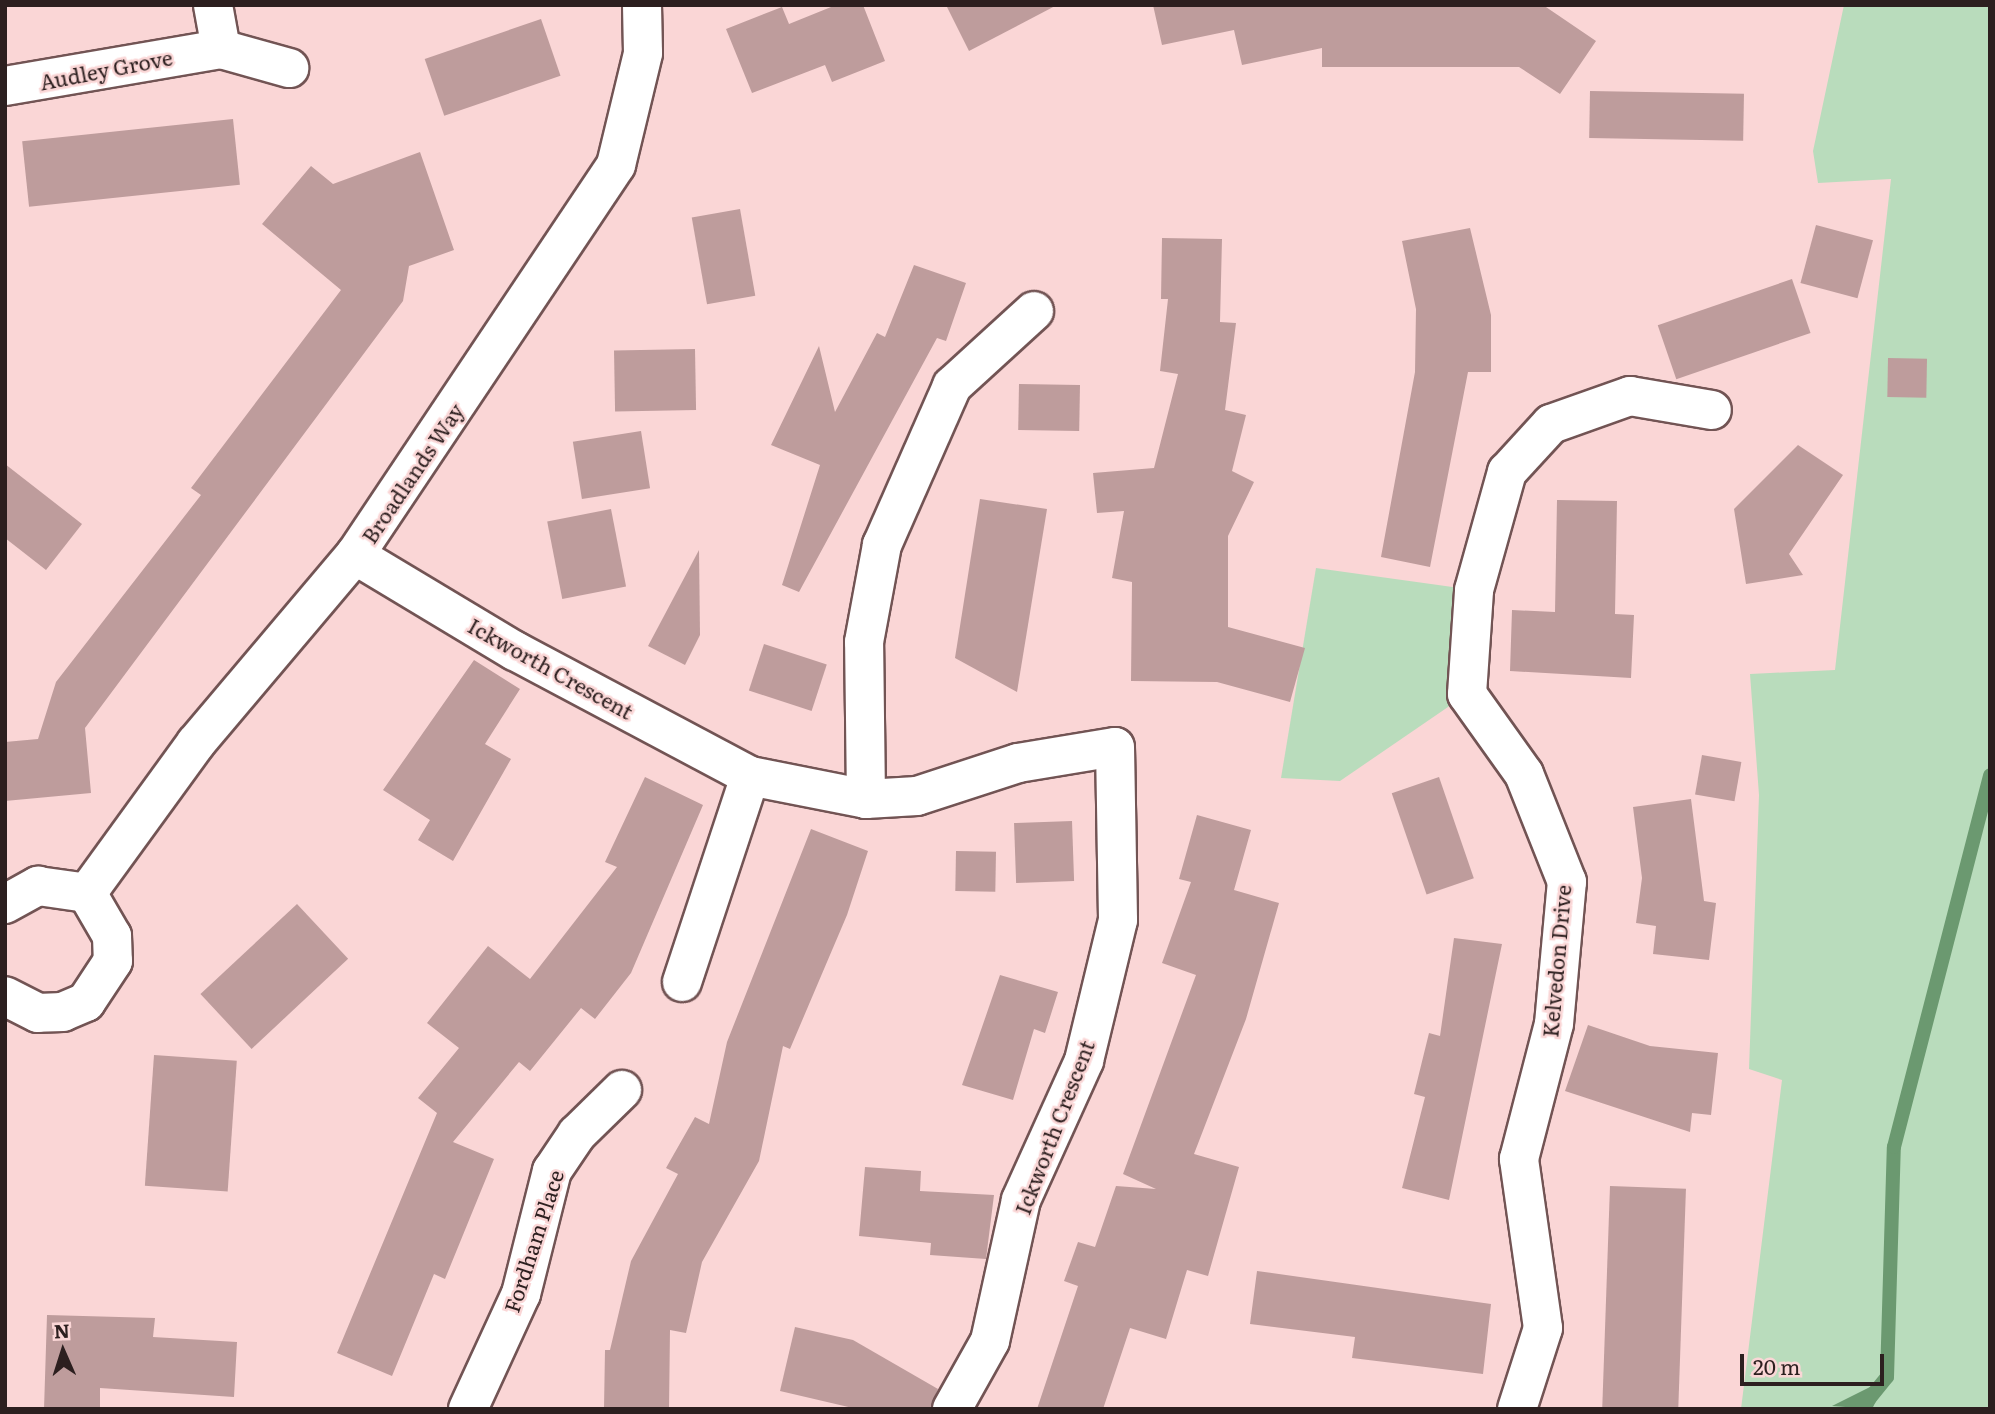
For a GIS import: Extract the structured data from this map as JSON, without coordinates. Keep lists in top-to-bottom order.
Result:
{
  "streets": {
    "street": [
      "Audley Grove",
      "Broadlands Way",
      "Ickworth Crescent",
      "Kelvedon Drive",
      "Fordham Place"
    ]
  },
  "crossings": [
    ["Broadlands Way", "Ickworth Crescent"]
  ],
  "scale_bar": "20 m",
  "north": "top"
}
